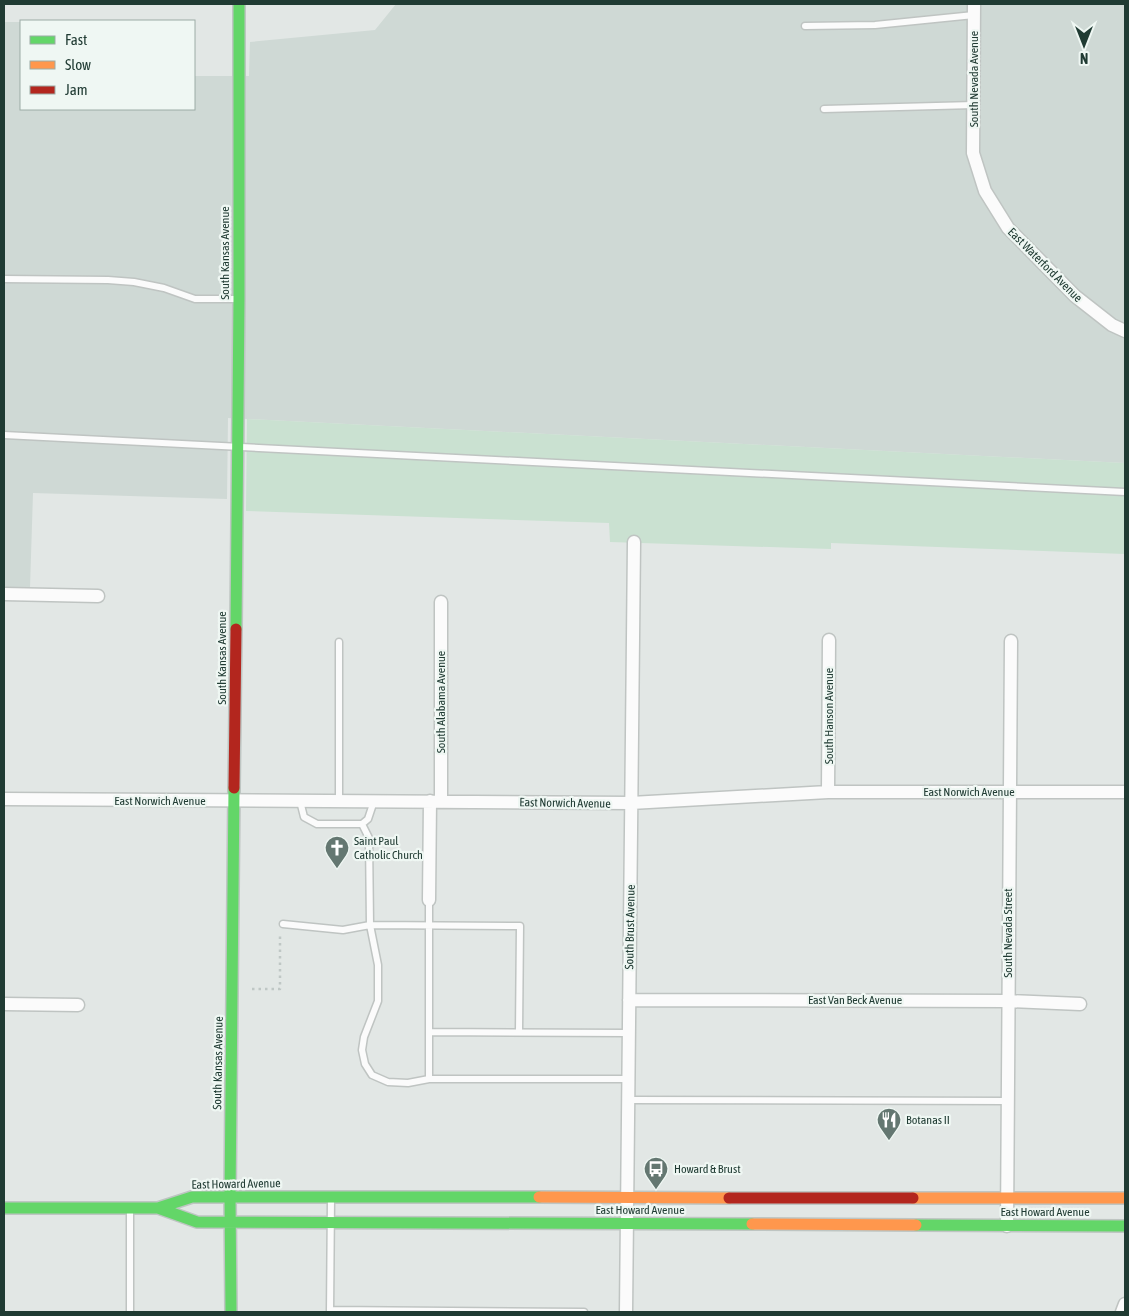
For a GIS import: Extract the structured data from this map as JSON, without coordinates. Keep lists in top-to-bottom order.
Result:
{
  "streets": {
    "main road": ["South Kansas Avenue", "East Howard Avenue"],
    "street": [
      "South Nevada Avenue",
      "East Waterford Avenue",
      "South Alabama Avenue",
      "South Hanson Avenue",
      "East Norwich Avenue",
      "South Brust Avenue",
      "South Nevada Street",
      "East Van Beck Avenue"
    ]
  },
  "crossings": [
    ["South Nevada Avenue", "East Waterford Avenue"],
    ["South Kansas Avenue", "East Norwich Avenue"],
    ["South Kansas Avenue", "East Howard Avenue"],
    ["South Alabama Avenue", "East Norwich Avenue"],
    ["South Hanson Avenue", "East Norwich Avenue"],
    ["East Norwich Avenue", "South Brust Avenue"],
    ["East Norwich Avenue", "South Nevada Street"],
    ["South Brust Avenue", "East Van Beck Avenue"],
    ["South Brust Avenue", "East Howard Avenue"],
    ["South Nevada Street", "East Van Beck Avenue"],
    ["South Nevada Street", "East Howard Avenue"]
  ],
  "places": {
    "church": ["Saint Paul Catholic Church"],
    "restaurant": ["Botanas II"],
    "bus stop": ["Howard & Brust"]
  },
  "legend": ["Fast", "Slow", "Jam"],
  "north": "bottom"
}
